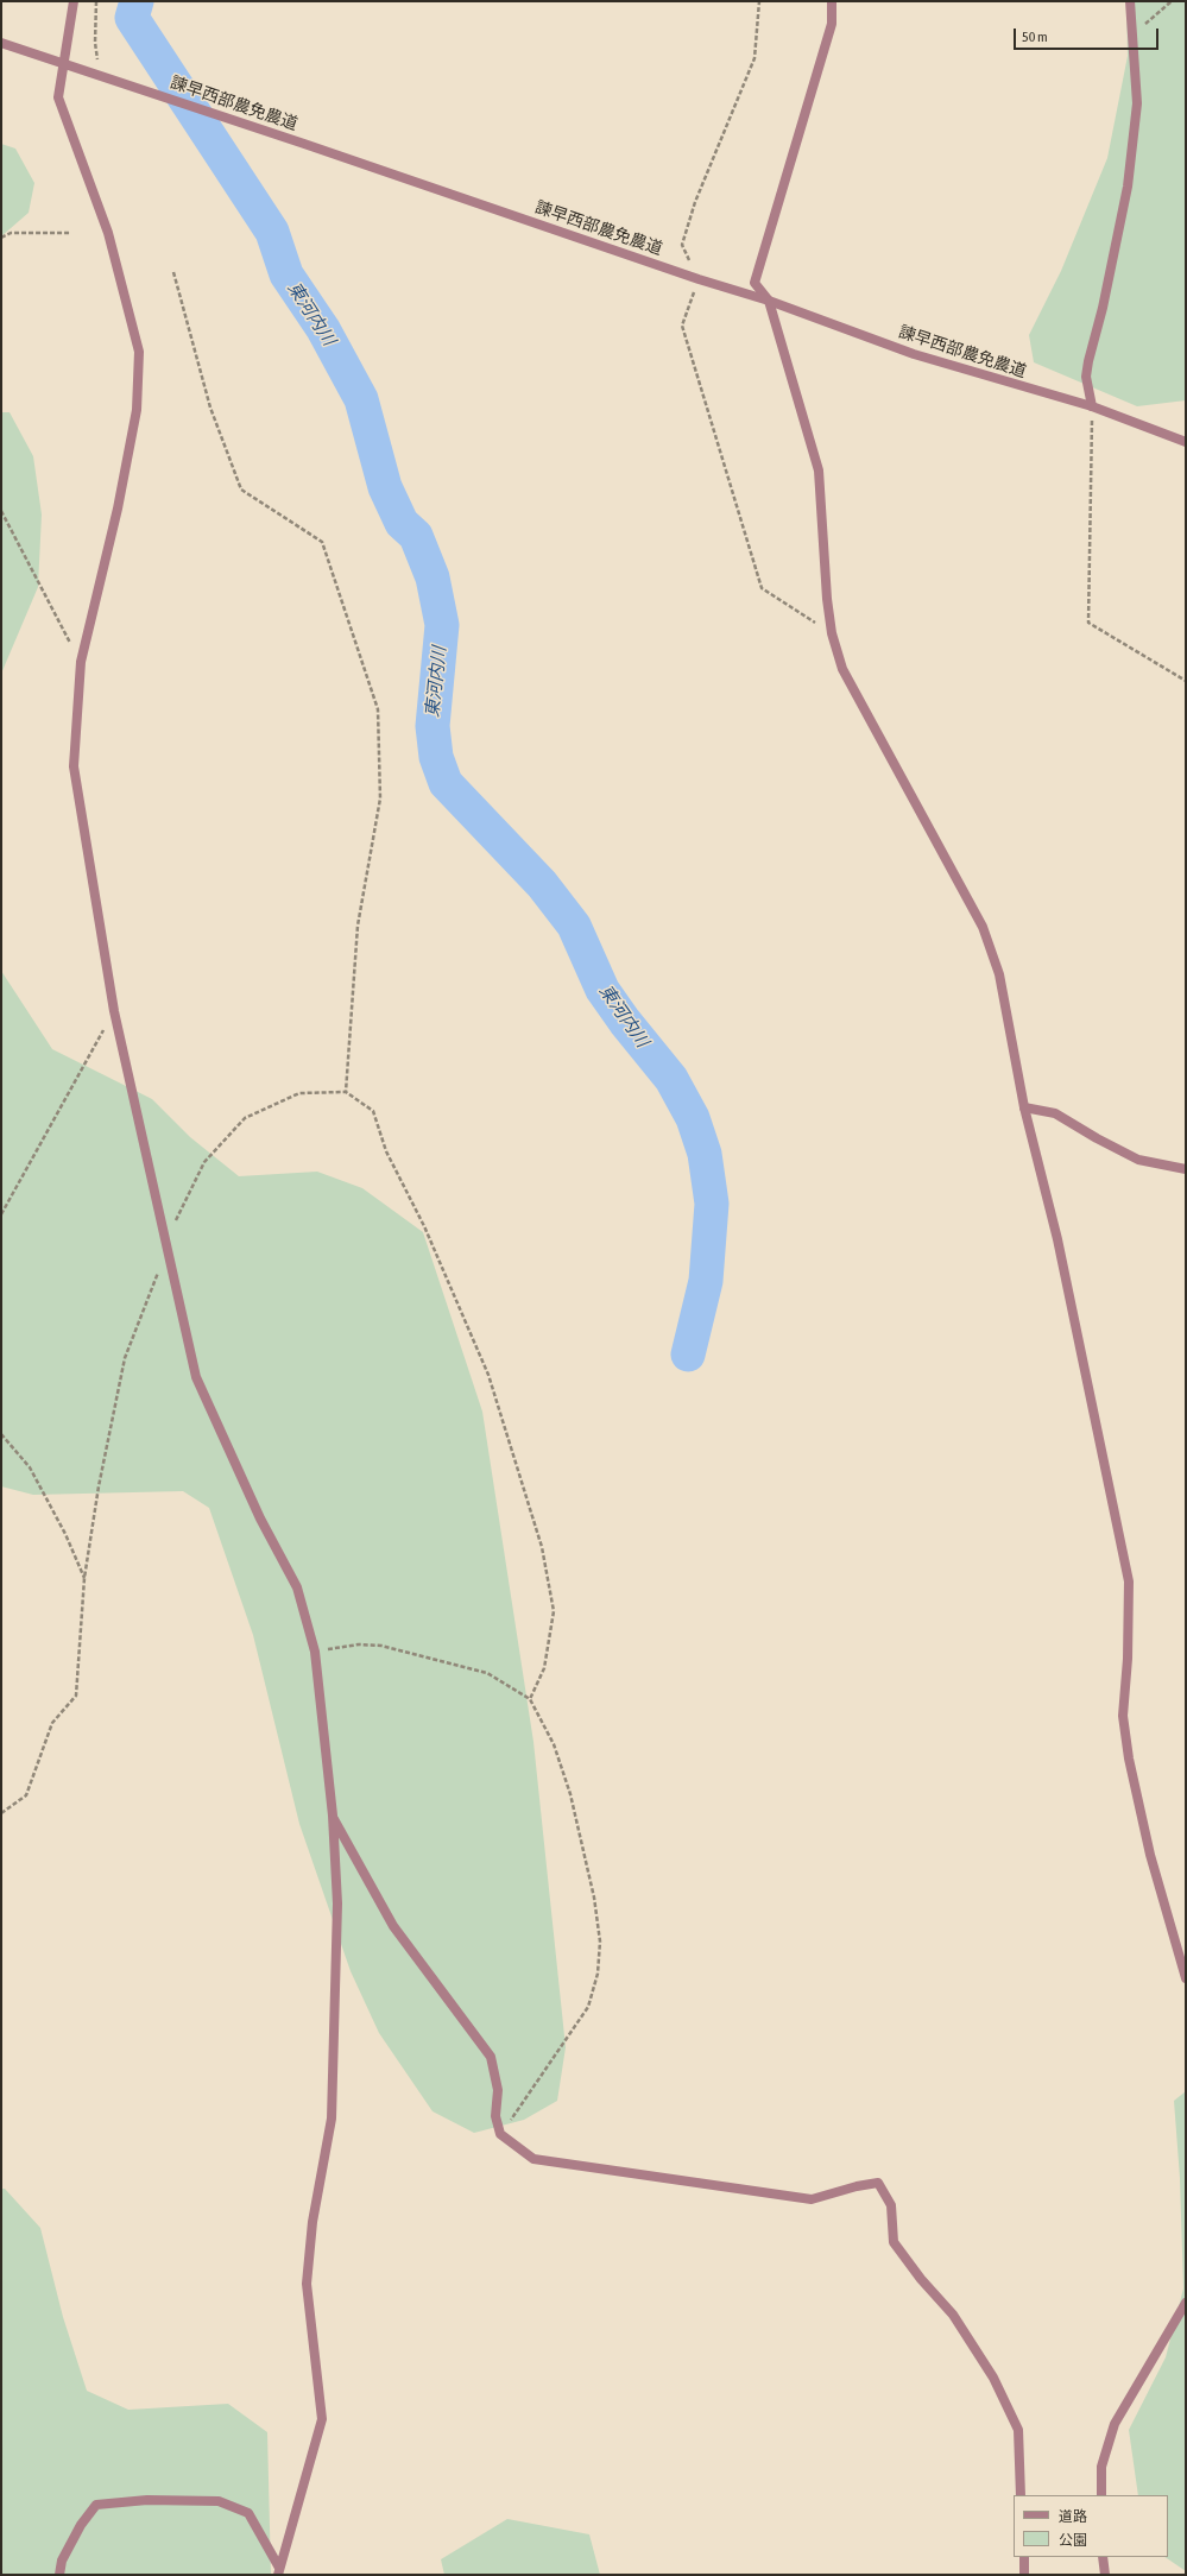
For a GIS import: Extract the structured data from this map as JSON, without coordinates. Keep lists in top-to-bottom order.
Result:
{
  "streets": {
    "street": ["諫早西部農免農道"]
  },
  "water": ["東河内川"],
  "legend": ["道路", "公園"],
  "scale_bar": "50 m"
}
